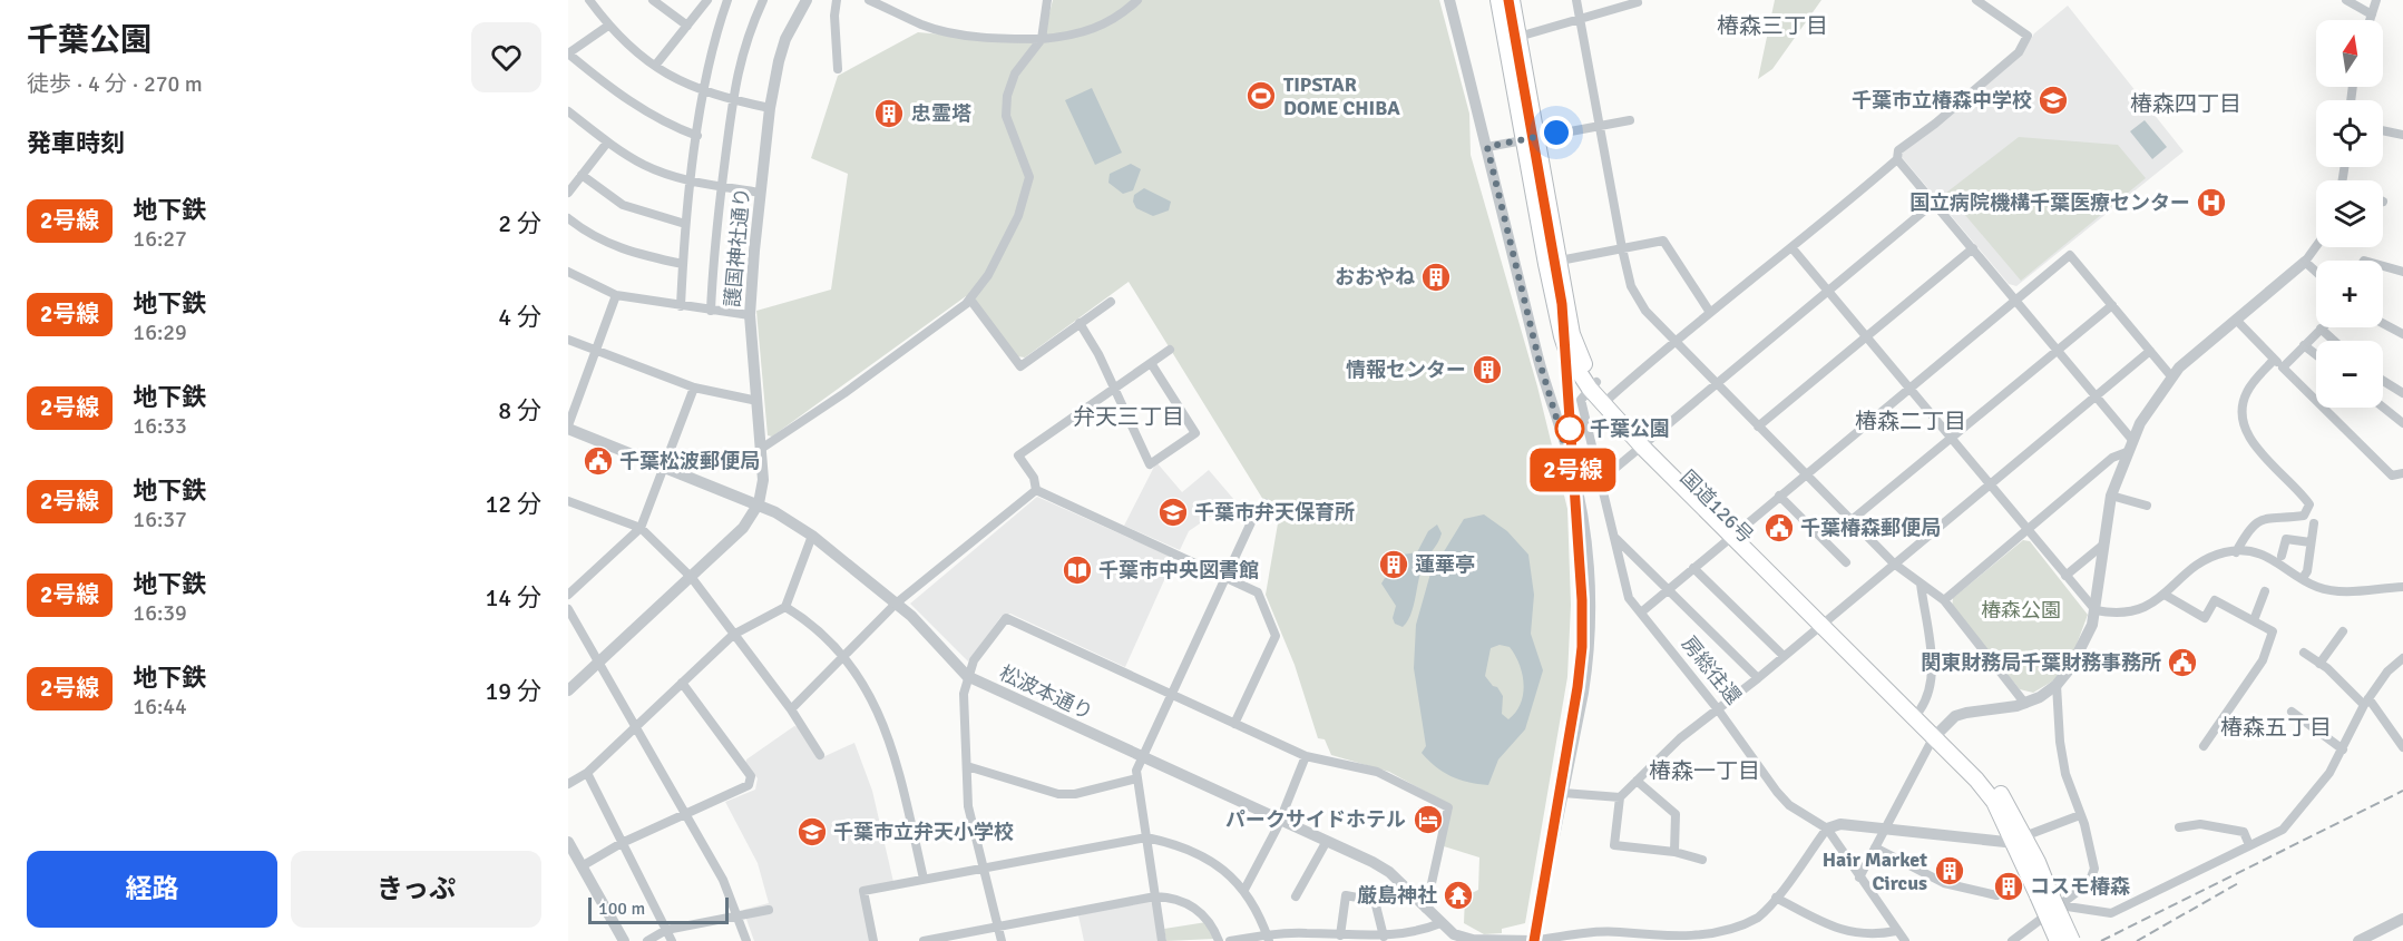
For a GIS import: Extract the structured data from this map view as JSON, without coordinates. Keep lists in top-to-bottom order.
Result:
{
  "streets": {
    "highway": ["国道126号"],
    "street": ["護国神社通り", "房総往還", "松波本通り"]
  },
  "crossings": [
    ["護国神社通り", "松波本通り"],
    ["国道126号", "房総往還"]
  ],
  "districts": [
    "椿森三丁目",
    "椿森四丁目",
    "弁天三丁目",
    "椿森二丁目",
    "椿森五丁目",
    "椿森一丁目"
  ],
  "parks": ["椿森公園"],
  "places": {
    "sports": ["TIPSTAR DOME CHIBA"],
    "school or university": ["千葉市立椿森中学校", "千葉市弁天保育所", "千葉市立弁天小学校"],
    "building": [
      "忠霊塔",
      "おおやね",
      "情報センター",
      "蓮華亭",
      "Hair Market Circus",
      "コスモ椿森"
    ],
    "hospital": ["国立病院機構千葉医療センター"],
    "other": ["千葉公園"],
    "public building": ["千葉松波郵便局", "千葉椿森郵便局", "関東財務局千葉財務事務所"],
    "library": ["千葉市中央図書館"],
    "hotel": ["パークサイドホテル"],
    "temple": ["厳島神社"]
  },
  "lines": ["metro line 2号線"],
  "scale_bar": "100 m",
  "north": "top",
  "page": {
    "heading": [
      ["千葉公園", "徒歩 · 4 分 · 270 m"],
      "発車時刻"
    ],
    "on_map": "2号線",
    "map_buttons": ["+", "−"],
    "list": [
      {
        "mark": "2号線",
        "name": "地下鉄",
        "note": "16:27",
        "value": "2 分"
      },
      {
        "mark": "2号線",
        "name": "地下鉄",
        "note": "16:29",
        "value": "4 分"
      },
      {
        "mark": "2号線",
        "name": "地下鉄",
        "note": "16:33",
        "value": "8 分"
      },
      {
        "mark": "2号線",
        "name": "地下鉄",
        "note": "16:37",
        "value": "12 分"
      },
      {
        "mark": "2号線",
        "name": "地下鉄",
        "note": "16:39",
        "value": "14 分"
      },
      {
        "mark": "2号線",
        "name": "地下鉄",
        "note": "16:44",
        "value": "19 分"
      }
    ],
    "buttons": ["経路", "きっぷ"],
    "scale": "100 m"
  }
}
